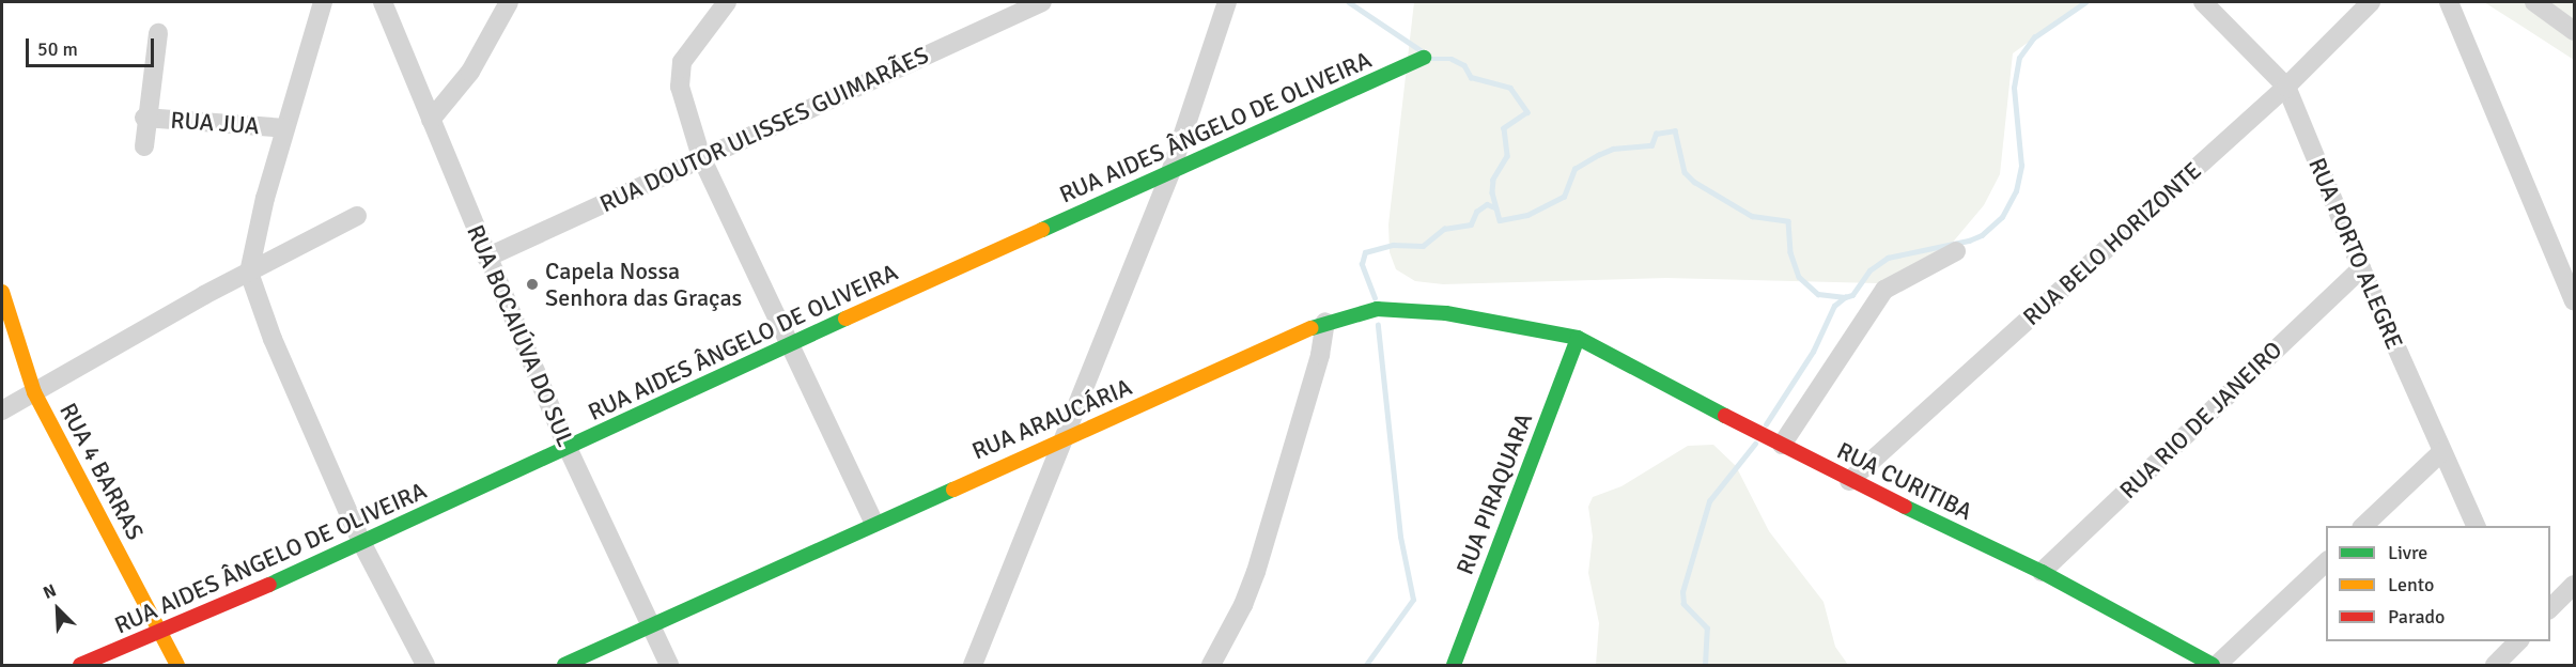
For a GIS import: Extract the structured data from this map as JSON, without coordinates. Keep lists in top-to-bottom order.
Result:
{
  "streets": {
    "street": [
      "RUA JUA",
      "RUA AIDES ÂNGELO DE OLIVEIRA",
      "RUA DOUTOR ULISSES GUIMARÃES",
      "RUA BELO HORIZONTE",
      "RUA PORTO ALEGRE",
      "RUA BOCAIÚVA DO SUL",
      "RUA ARAUCÁRIA",
      "RUA RIO DE JANEIRO",
      "RUA 4 BARRAS",
      "RUA CURITIBA",
      "RUA PIRAQUARA"
    ]
  },
  "crossings": [
    ["RUA AIDES ÂNGELO DE OLIVEIRA", "RUA BOCAIÚVA DO SUL"],
    ["RUA AIDES ÂNGELO DE OLIVEIRA", "RUA 4 BARRAS"],
    ["RUA DOUTOR ULISSES GUIMARÃES", "RUA BOCAIÚVA DO SUL"],
    ["RUA BELO HORIZONTE", "RUA PORTO ALEGRE"],
    ["RUA BELO HORIZONTE", "RUA CURITIBA"],
    ["RUA PORTO ALEGRE", "RUA RIO DE JANEIRO"],
    ["RUA BOCAIÚVA DO SUL", "RUA ARAUCÁRIA"],
    ["RUA ARAUCÁRIA", "RUA CURITIBA"],
    ["RUA ARAUCÁRIA", "RUA PIRAQUARA"],
    ["RUA RIO DE JANEIRO", "RUA CURITIBA"],
    ["RUA CURITIBA", "RUA PIRAQUARA"]
  ],
  "places": ["Capela Nossa Senhora das Graças"],
  "legend": ["Livre", "Lento", "Parado"],
  "scale_bar": "50 m",
  "north": "top left"
}
